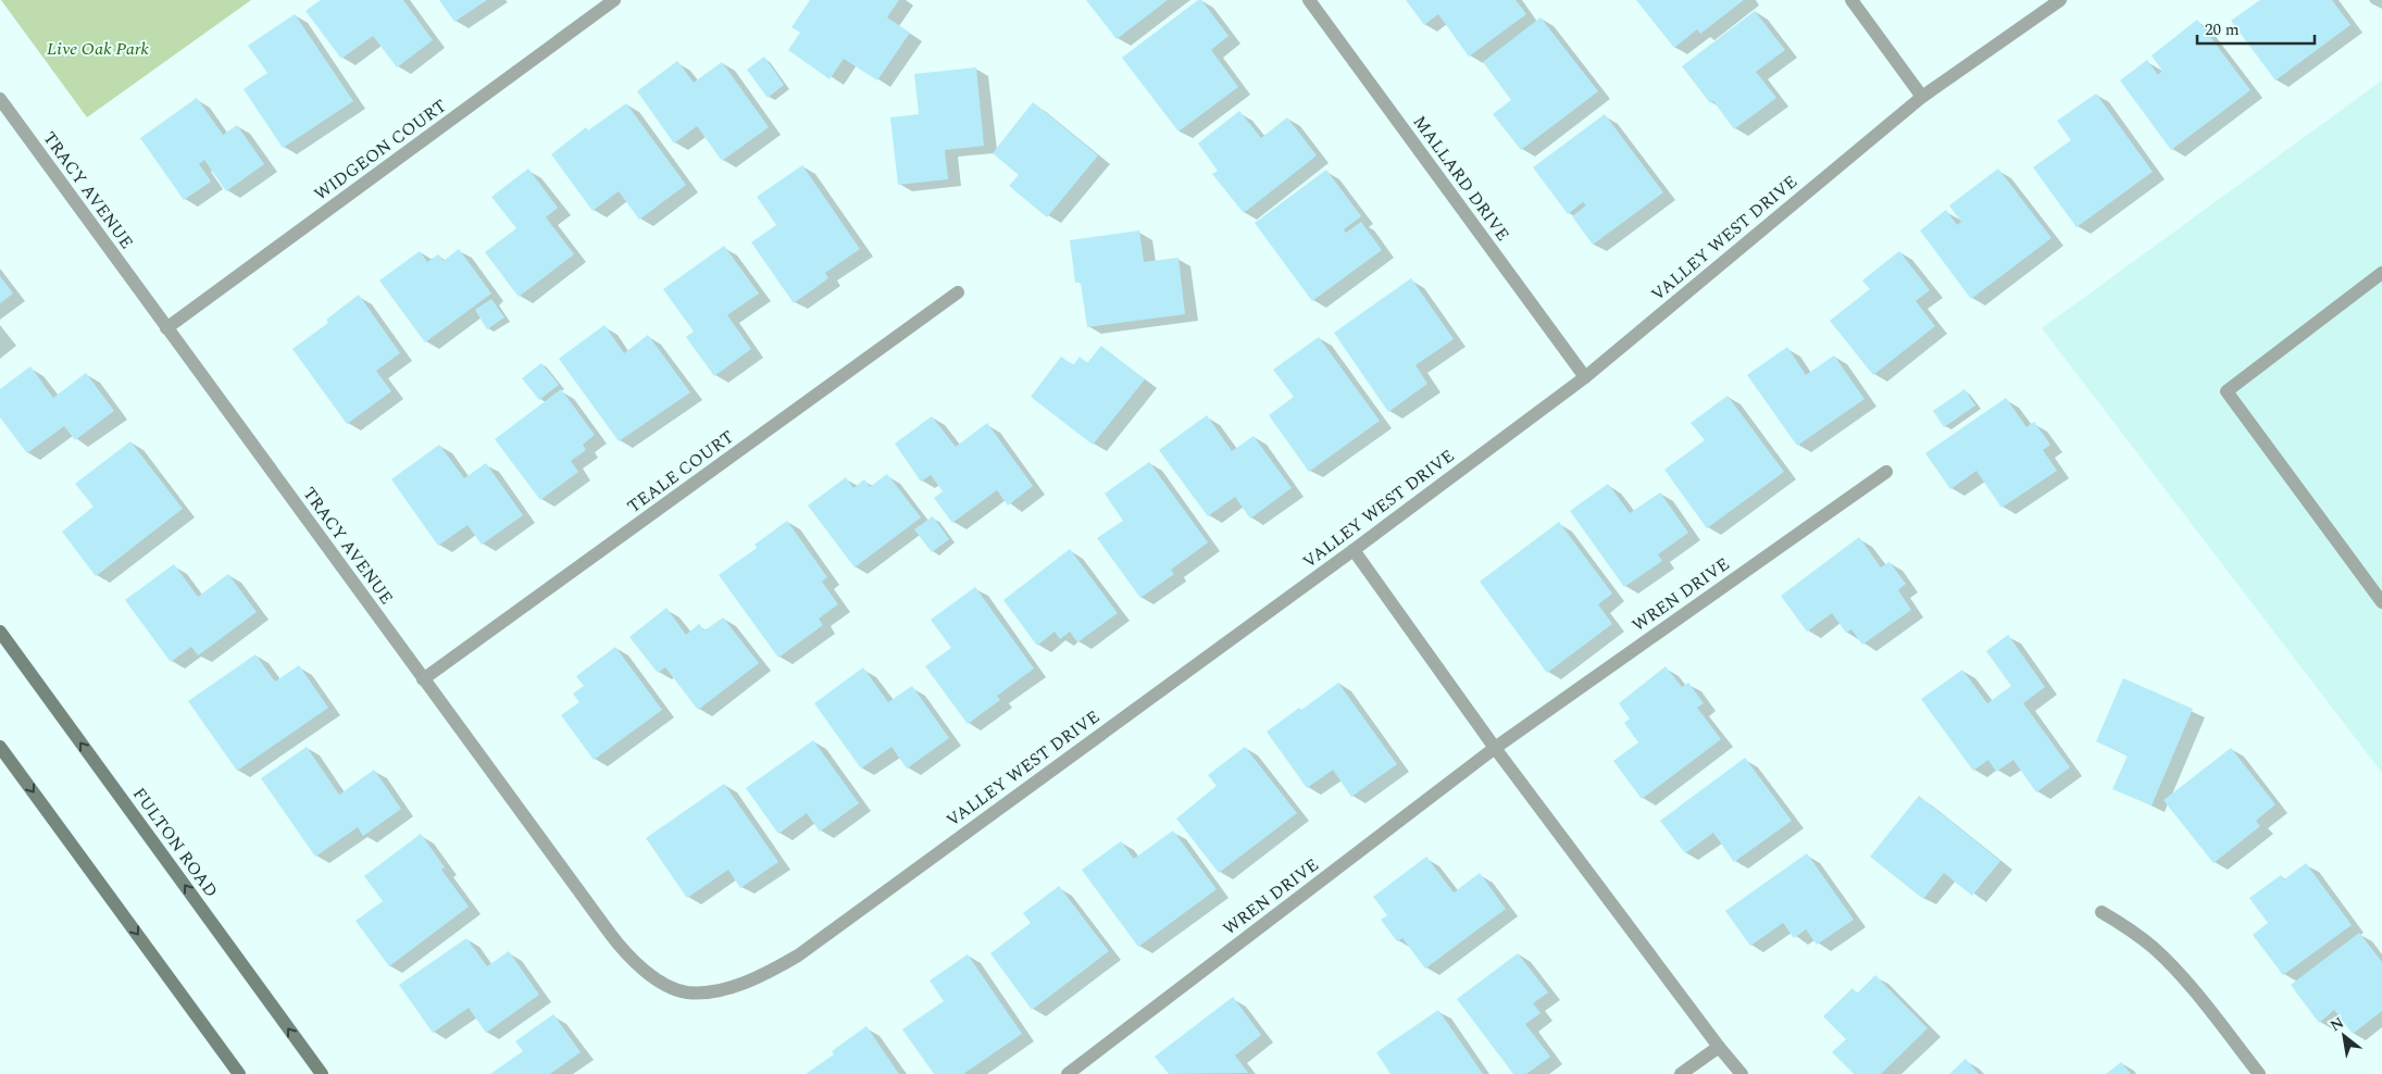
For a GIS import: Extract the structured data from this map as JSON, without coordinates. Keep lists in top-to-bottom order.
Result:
{
  "streets": {
    "main road": ["FULTON ROAD"],
    "street": [
      "WIDGEON COURT",
      "MALLARD DRIVE",
      "TRACY AVENUE",
      "VALLEY WEST DRIVE",
      "TEALE COURT",
      "WREN DRIVE"
    ]
  },
  "crossings": [
    ["WIDGEON COURT", "TRACY AVENUE"],
    ["MALLARD DRIVE", "VALLEY WEST DRIVE"],
    ["TRACY AVENUE", "VALLEY WEST DRIVE"],
    ["TRACY AVENUE", "TEALE COURT"]
  ],
  "parks": ["Live Oak Park"],
  "scale_bar": "20 m",
  "north": "top left"
}
